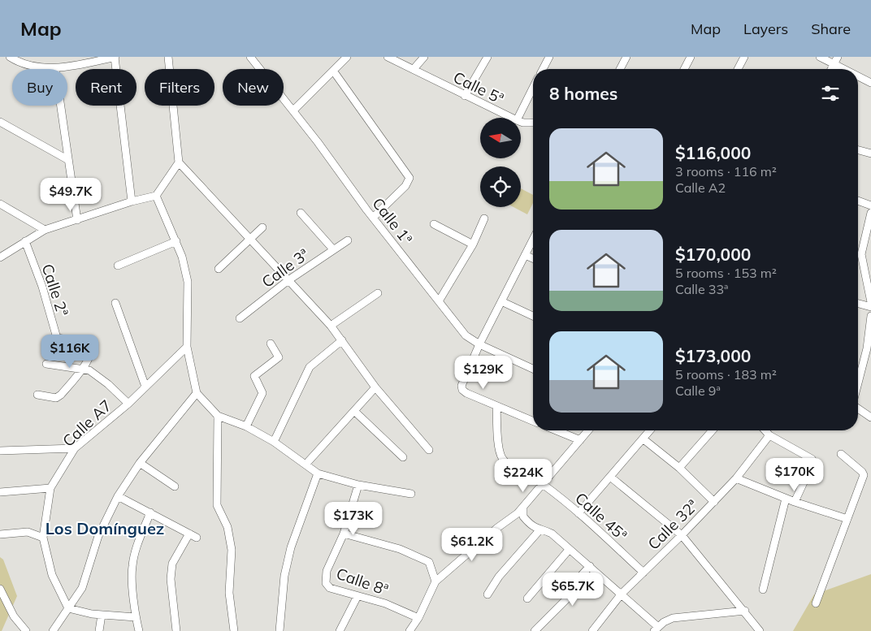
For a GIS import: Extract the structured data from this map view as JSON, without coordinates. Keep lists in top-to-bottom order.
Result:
{
  "streets": {
    "street": [
      "Calle 5ª",
      "Calle 1ª",
      "Calle 3ª",
      "Calle 2ª",
      "Calle A7",
      "Calle 45ª",
      "Calle 32ª",
      "Calle 8ª"
    ]
  },
  "crossings": [
    ["Calle 45ª", "Calle 32ª"]
  ],
  "districts": ["Los Domínguez"],
  "north": "left",
  "page": {
    "header": "Map",
    "nav": ["Map", "Layers", "Share"],
    "chip": [
      "Buy",
      "Rent",
      "Filters",
      "New"
    ],
    "heading": "8 homes",
    "list": [
      {
        "name": "$116,000",
        "note": "3 rooms · 116 m² · Calle A2"
      },
      {
        "name": "$170,000",
        "note": "5 rooms · 153 m² · Calle 33ª"
      },
      {
        "name": "$173,000",
        "note": "5 rooms · 183 m² · Calle 9ª"
      }
    ],
    "price": [
      "$49.7K",
      "$116K",
      "$129K",
      "$170K",
      "$224K",
      "$173K",
      "$61.2K",
      "$65.7K"
    ]
  }
}
